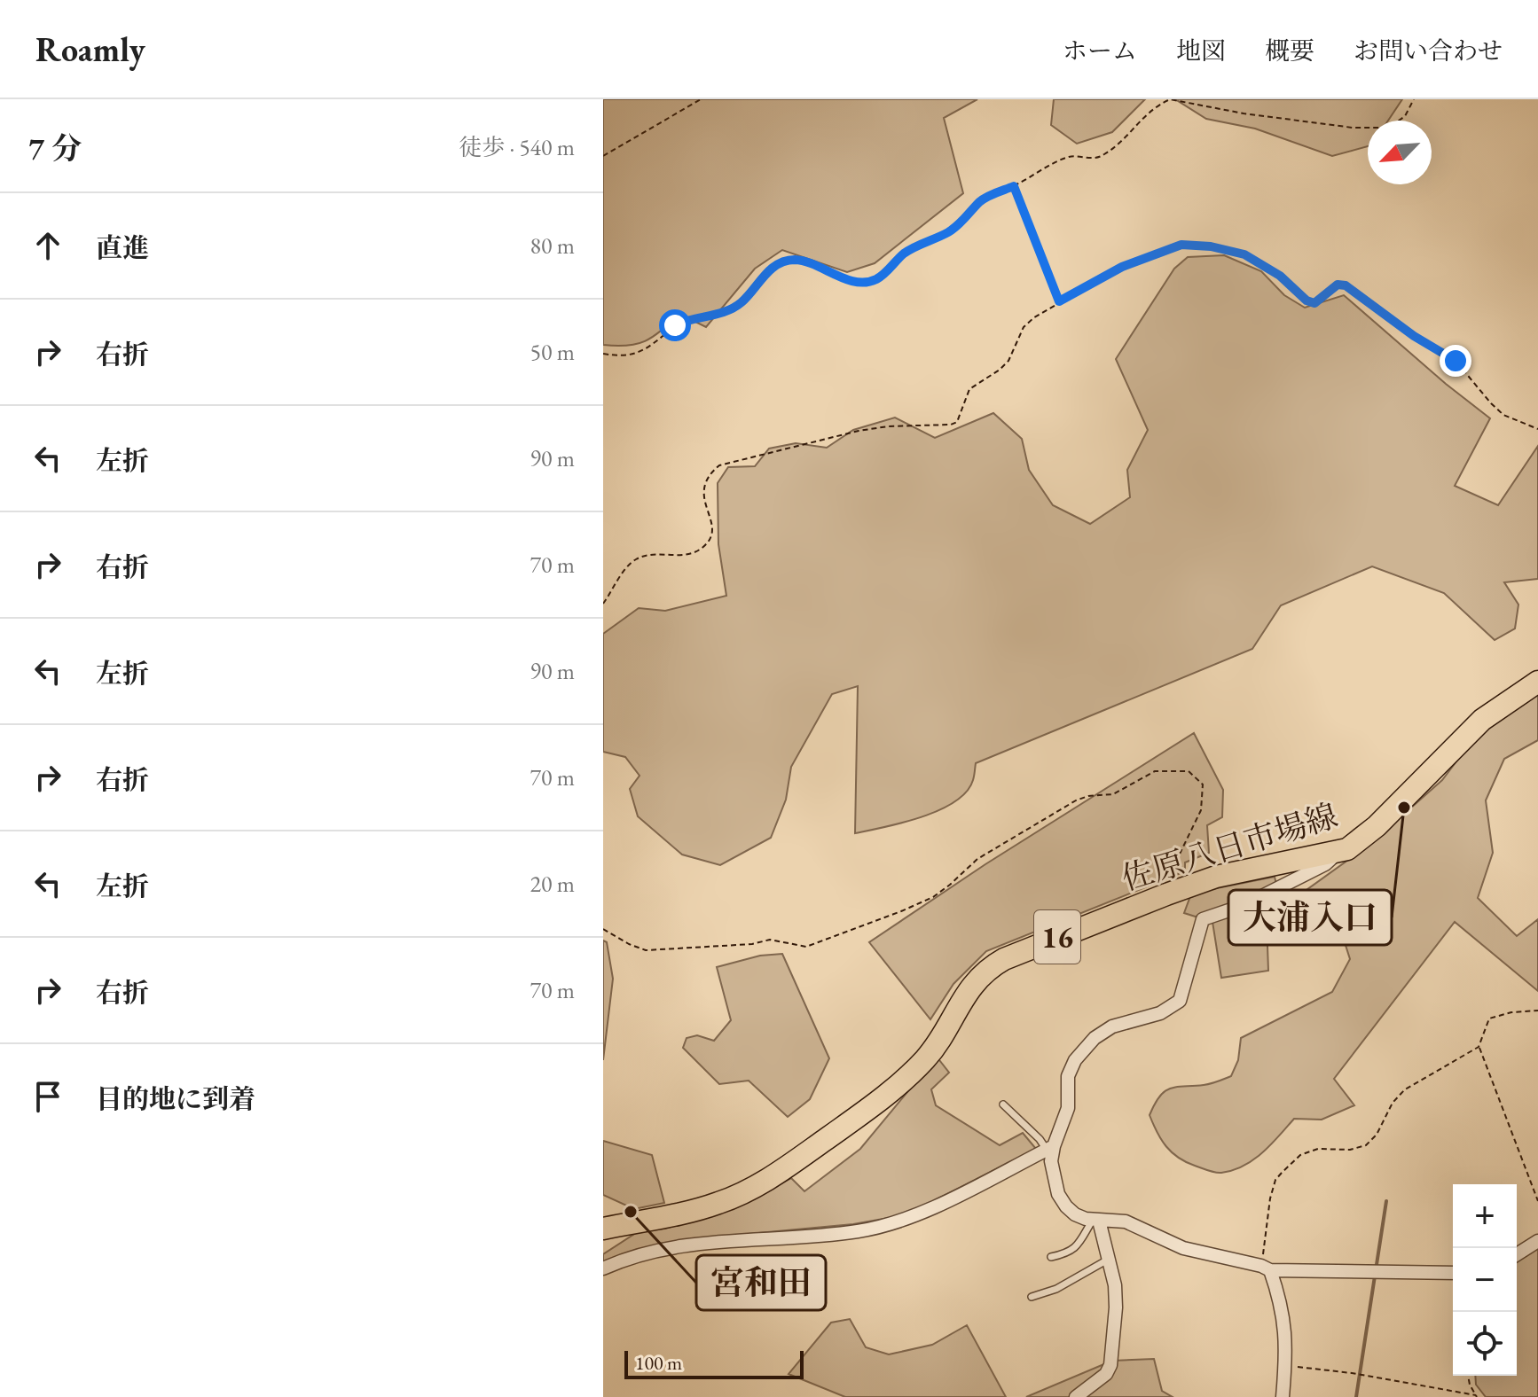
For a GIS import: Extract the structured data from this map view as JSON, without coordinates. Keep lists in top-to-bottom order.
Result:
{
  "streets": {
    "main road": ["佐原八日市場線", "16"]
  },
  "places": ["大浦入口", "宮和田"],
  "scale_bar": "100 m",
  "north": "bottom left",
  "page": {
    "header": "Roamly",
    "nav": [
      "ホーム",
      "地図",
      "概要",
      "お問い合わせ"
    ],
    "heading": ["7 分", "徒歩 · 540 m"],
    "list": [
      ["直進", "80 m"],
      ["右折", "50 m"],
      ["左折", "90 m"],
      ["右折", "70 m"],
      ["左折", "90 m"],
      ["右折", "70 m"],
      ["左折", "20 m"],
      ["右折", "70 m"],
      "目的地に到着"
    ],
    "map_buttons": ["+", "−"],
    "scale": "100 m"
  }
}
